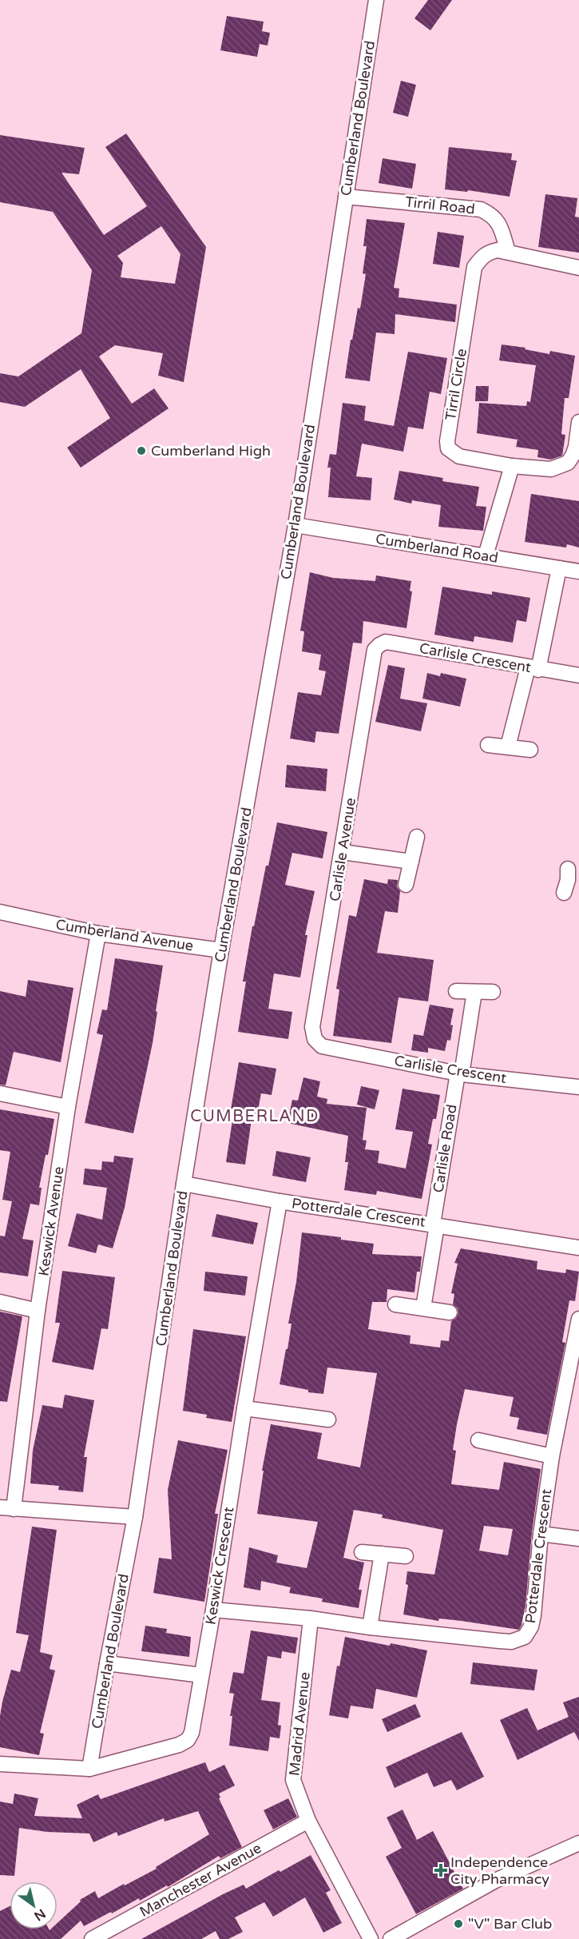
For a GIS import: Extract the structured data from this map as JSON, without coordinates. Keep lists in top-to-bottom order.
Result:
{
  "streets": {
    "street": [
      "Cumberland Boulevard",
      "Tirril Road",
      "Tirril Circle",
      "Cumberland Road",
      "Carlisle Crescent",
      "Carlisle Avenue",
      "Cumberland Avenue",
      "Carlisle Road",
      "Potterdale Crescent",
      "Keswick Avenue",
      "Keswick Crescent",
      "Madrid Avenue",
      "Manchester Avenue"
    ]
  },
  "crossings": [
    ["Cumberland Boulevard", "Tirril Road"],
    ["Cumberland Boulevard", "Cumberland Road"],
    ["Cumberland Boulevard", "Cumberland Avenue"],
    ["Cumberland Boulevard", "Potterdale Crescent"],
    ["Cumberland Boulevard", "Keswick Crescent"],
    ["Tirril Road", "Tirril Circle"],
    ["Carlisle Crescent", "Carlisle Avenue"],
    ["Carlisle Crescent", "Carlisle Road"],
    ["Cumberland Avenue", "Keswick Avenue"],
    ["Carlisle Road", "Potterdale Crescent"],
    ["Potterdale Crescent", "Keswick Crescent"],
    ["Potterdale Crescent", "Madrid Avenue"],
    ["Madrid Avenue", "Manchester Avenue"]
  ],
  "districts": ["CUMBERLAND"],
  "places": {
    "other": ["Cumberland High", "\"V\" Bar Club"],
    "health": ["Independence City Pharmacy"]
  },
  "north": "bottom right"
}
